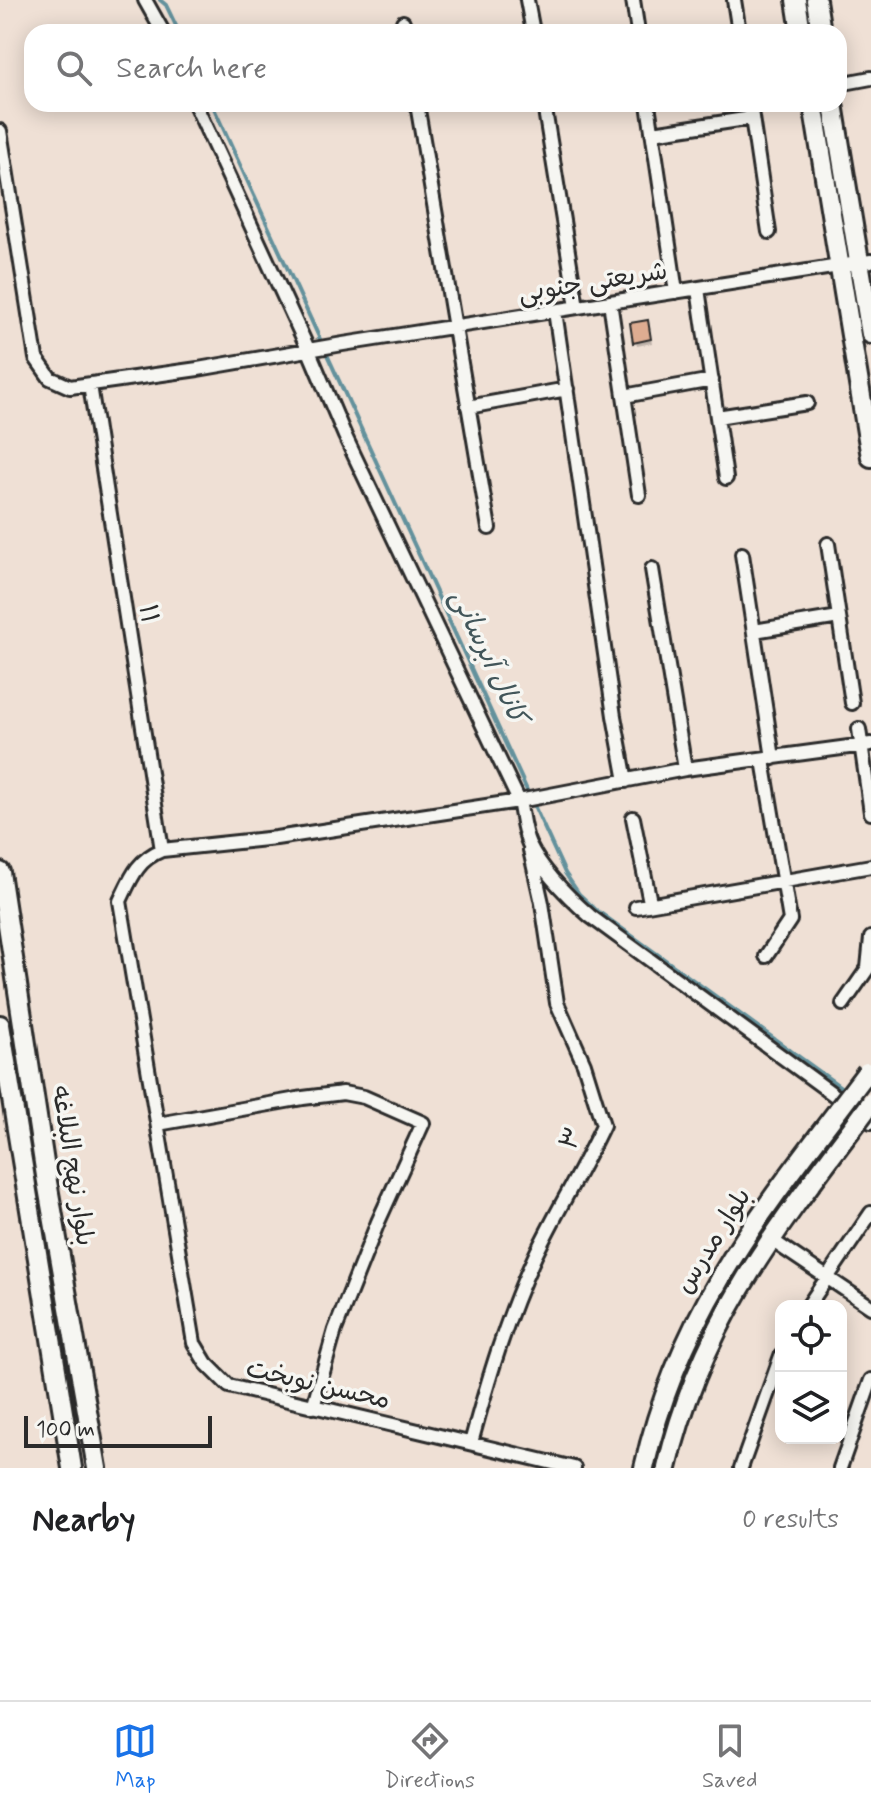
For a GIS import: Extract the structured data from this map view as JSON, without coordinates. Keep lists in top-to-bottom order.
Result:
{
  "streets": {
    "street": [
      "شریعتی جنوبی",
      "۱۱",
      "۳",
      "بلوار نهج البلاغه",
      "بلوار مدرس",
      "محسن نوبخت"
    ]
  },
  "crossings": [
    ["شریعتی جنوبی", "۱۱"],
    ["شریعتی جنوبی", "۳"],
    ["۱۱", "محسن نوبخت"],
    ["۳", "محسن نوبخت"]
  ],
  "water": ["کانال آبرسانی"],
  "scale_bar": "100 m",
  "page": {
    "search": "Search here",
    "scale": "100 m",
    "heading": ["Nearby", "0 results"],
    "nav": ["Map", "Directions", "Saved"]
  }
}
